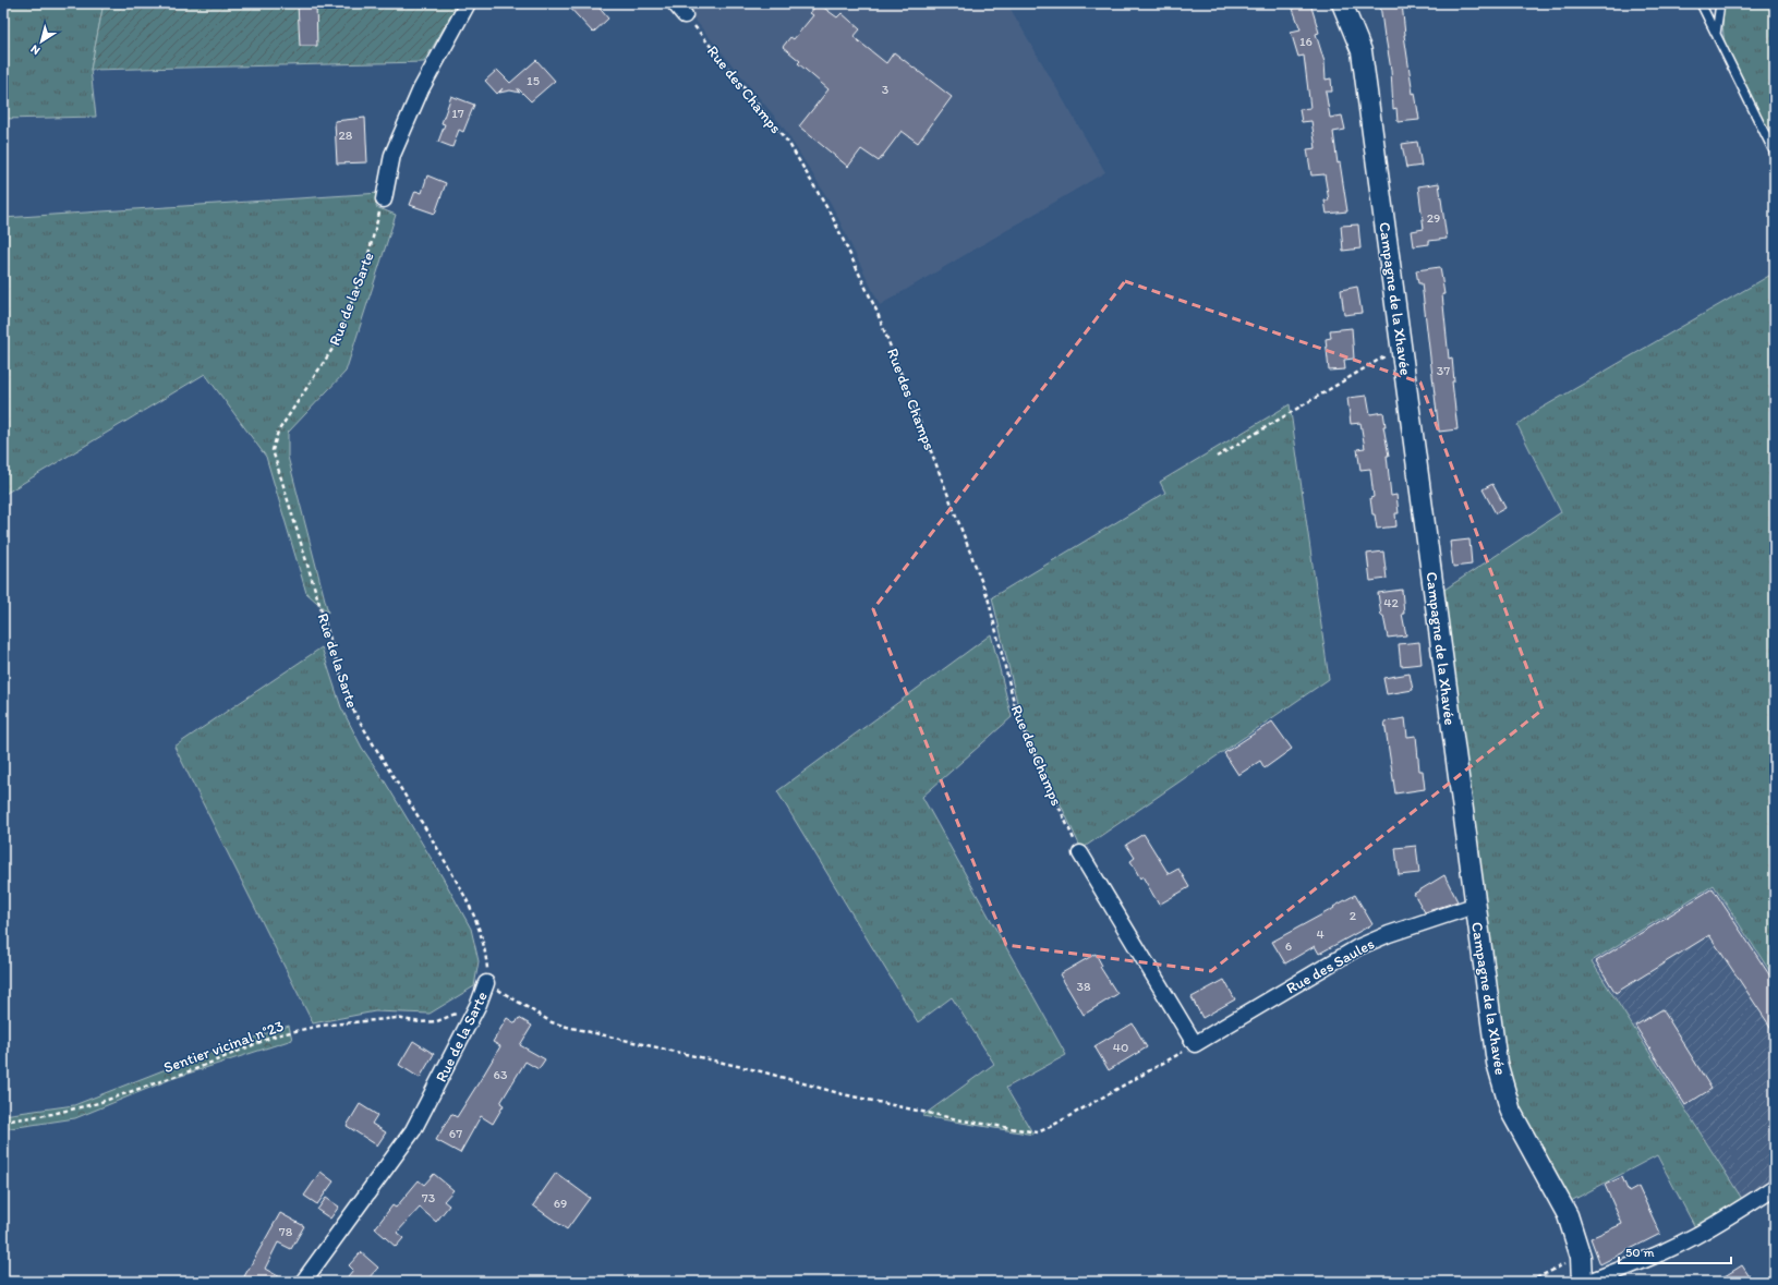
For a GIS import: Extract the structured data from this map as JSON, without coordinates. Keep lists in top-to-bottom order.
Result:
{
  "streets": {
    "street": ["Rue de la Sarte", "Campagne de la Xhavée", "Rue des Saules"],
    "path": ["Rue des Champs", "Sentier vicinal n°23"]
  },
  "crossings": [
    ["Rue de la Sarte", "Sentier vicinal n°23"],
    ["Campagne de la Xhavée", "Rue des Saules"]
  ],
  "house_numbers": [
    "16",
    "15",
    "3",
    "17",
    "28",
    "29",
    "37",
    "42",
    "2",
    "4",
    "6",
    "38",
    "40",
    "63",
    "67",
    "73",
    "69",
    "78"
  ],
  "scale_bar": "50 m",
  "north": "bottom left"
}
